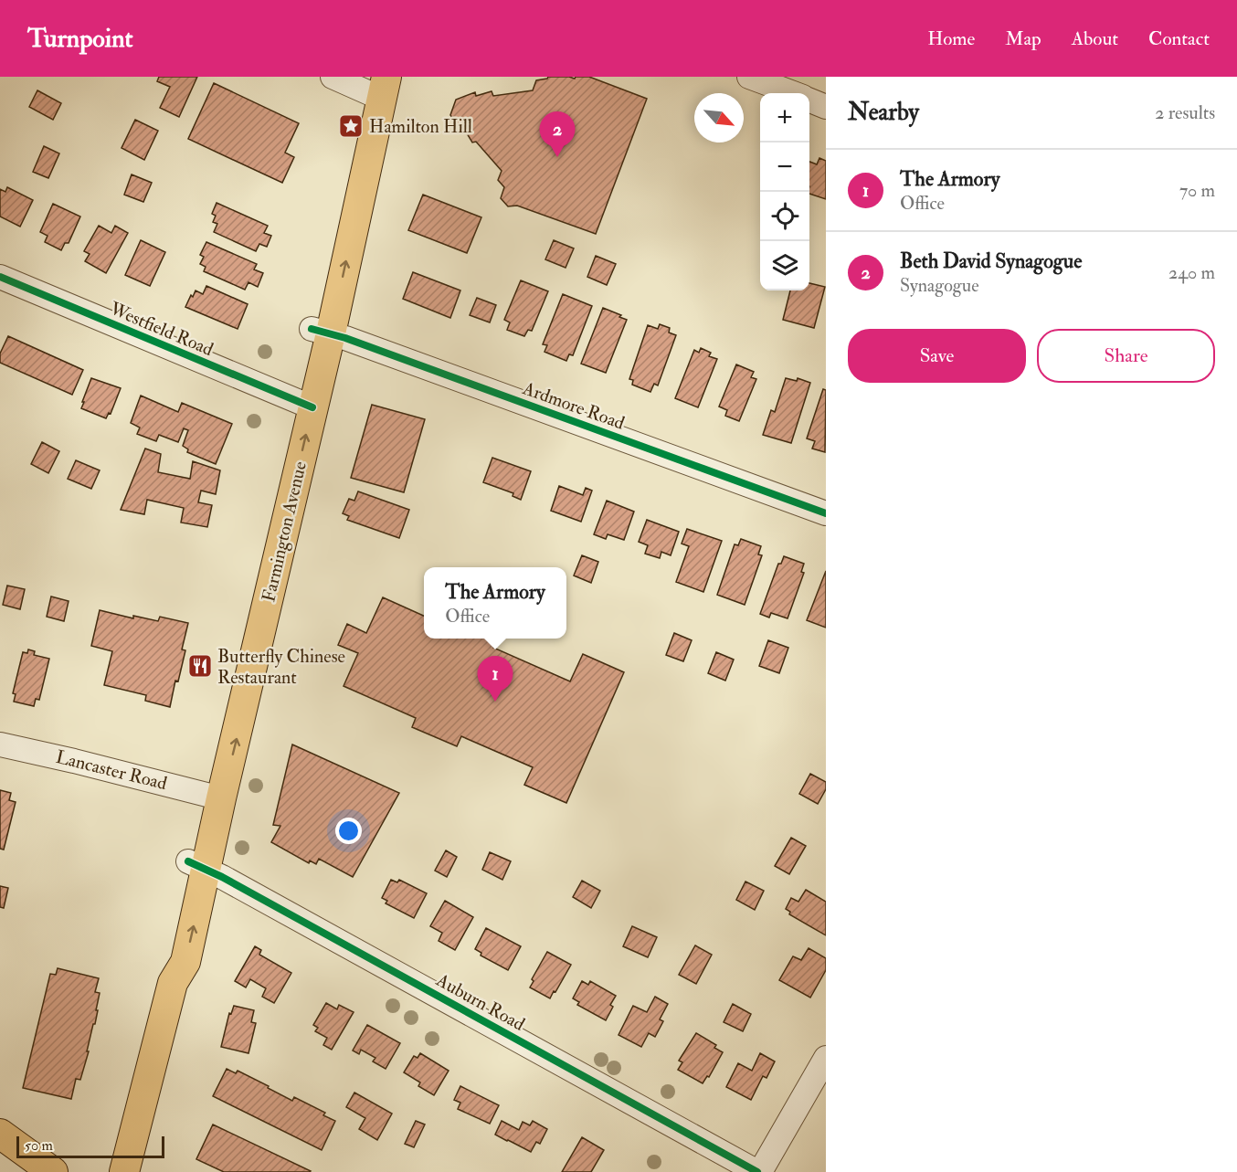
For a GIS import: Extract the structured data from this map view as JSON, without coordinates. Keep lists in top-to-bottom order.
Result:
{
  "streets": {
    "main road": ["Farmington Avenue"],
    "street": [
      "Westfield Road",
      "Ardmore Road",
      "Lancaster Road",
      "Auburn Road"
    ]
  },
  "crossings": [
    ["Westfield Road", "Farmington Avenue"],
    ["Ardmore Road", "Farmington Avenue"],
    ["Farmington Avenue", "Lancaster Road"],
    ["Farmington Avenue", "Auburn Road"]
  ],
  "places": {
    "place": ["Hamilton Hill"],
    "restaurant": ["Butterfly Chinese Restaurant"]
  },
  "scale_bar": "50 m",
  "north": "bottom right",
  "page": {
    "header": "Turnpoint",
    "nav": [
      "Home",
      "Map",
      "About",
      "Contact"
    ],
    "heading": ["Nearby", "2 results"],
    "map_buttons": ["+", "−"],
    "pins": ["2", "1"],
    "list": [
      {
        "mark": "1",
        "name": "The Armory",
        "note": "Office",
        "value": "70 m"
      },
      {
        "mark": "2",
        "name": "Beth David Synagogue",
        "note": "Synagogue",
        "value": "240 m"
      }
    ],
    "buttons": ["Save", "Share"],
    "popup": ["The Armory", "Office"],
    "scale": "50 m"
  }
}
